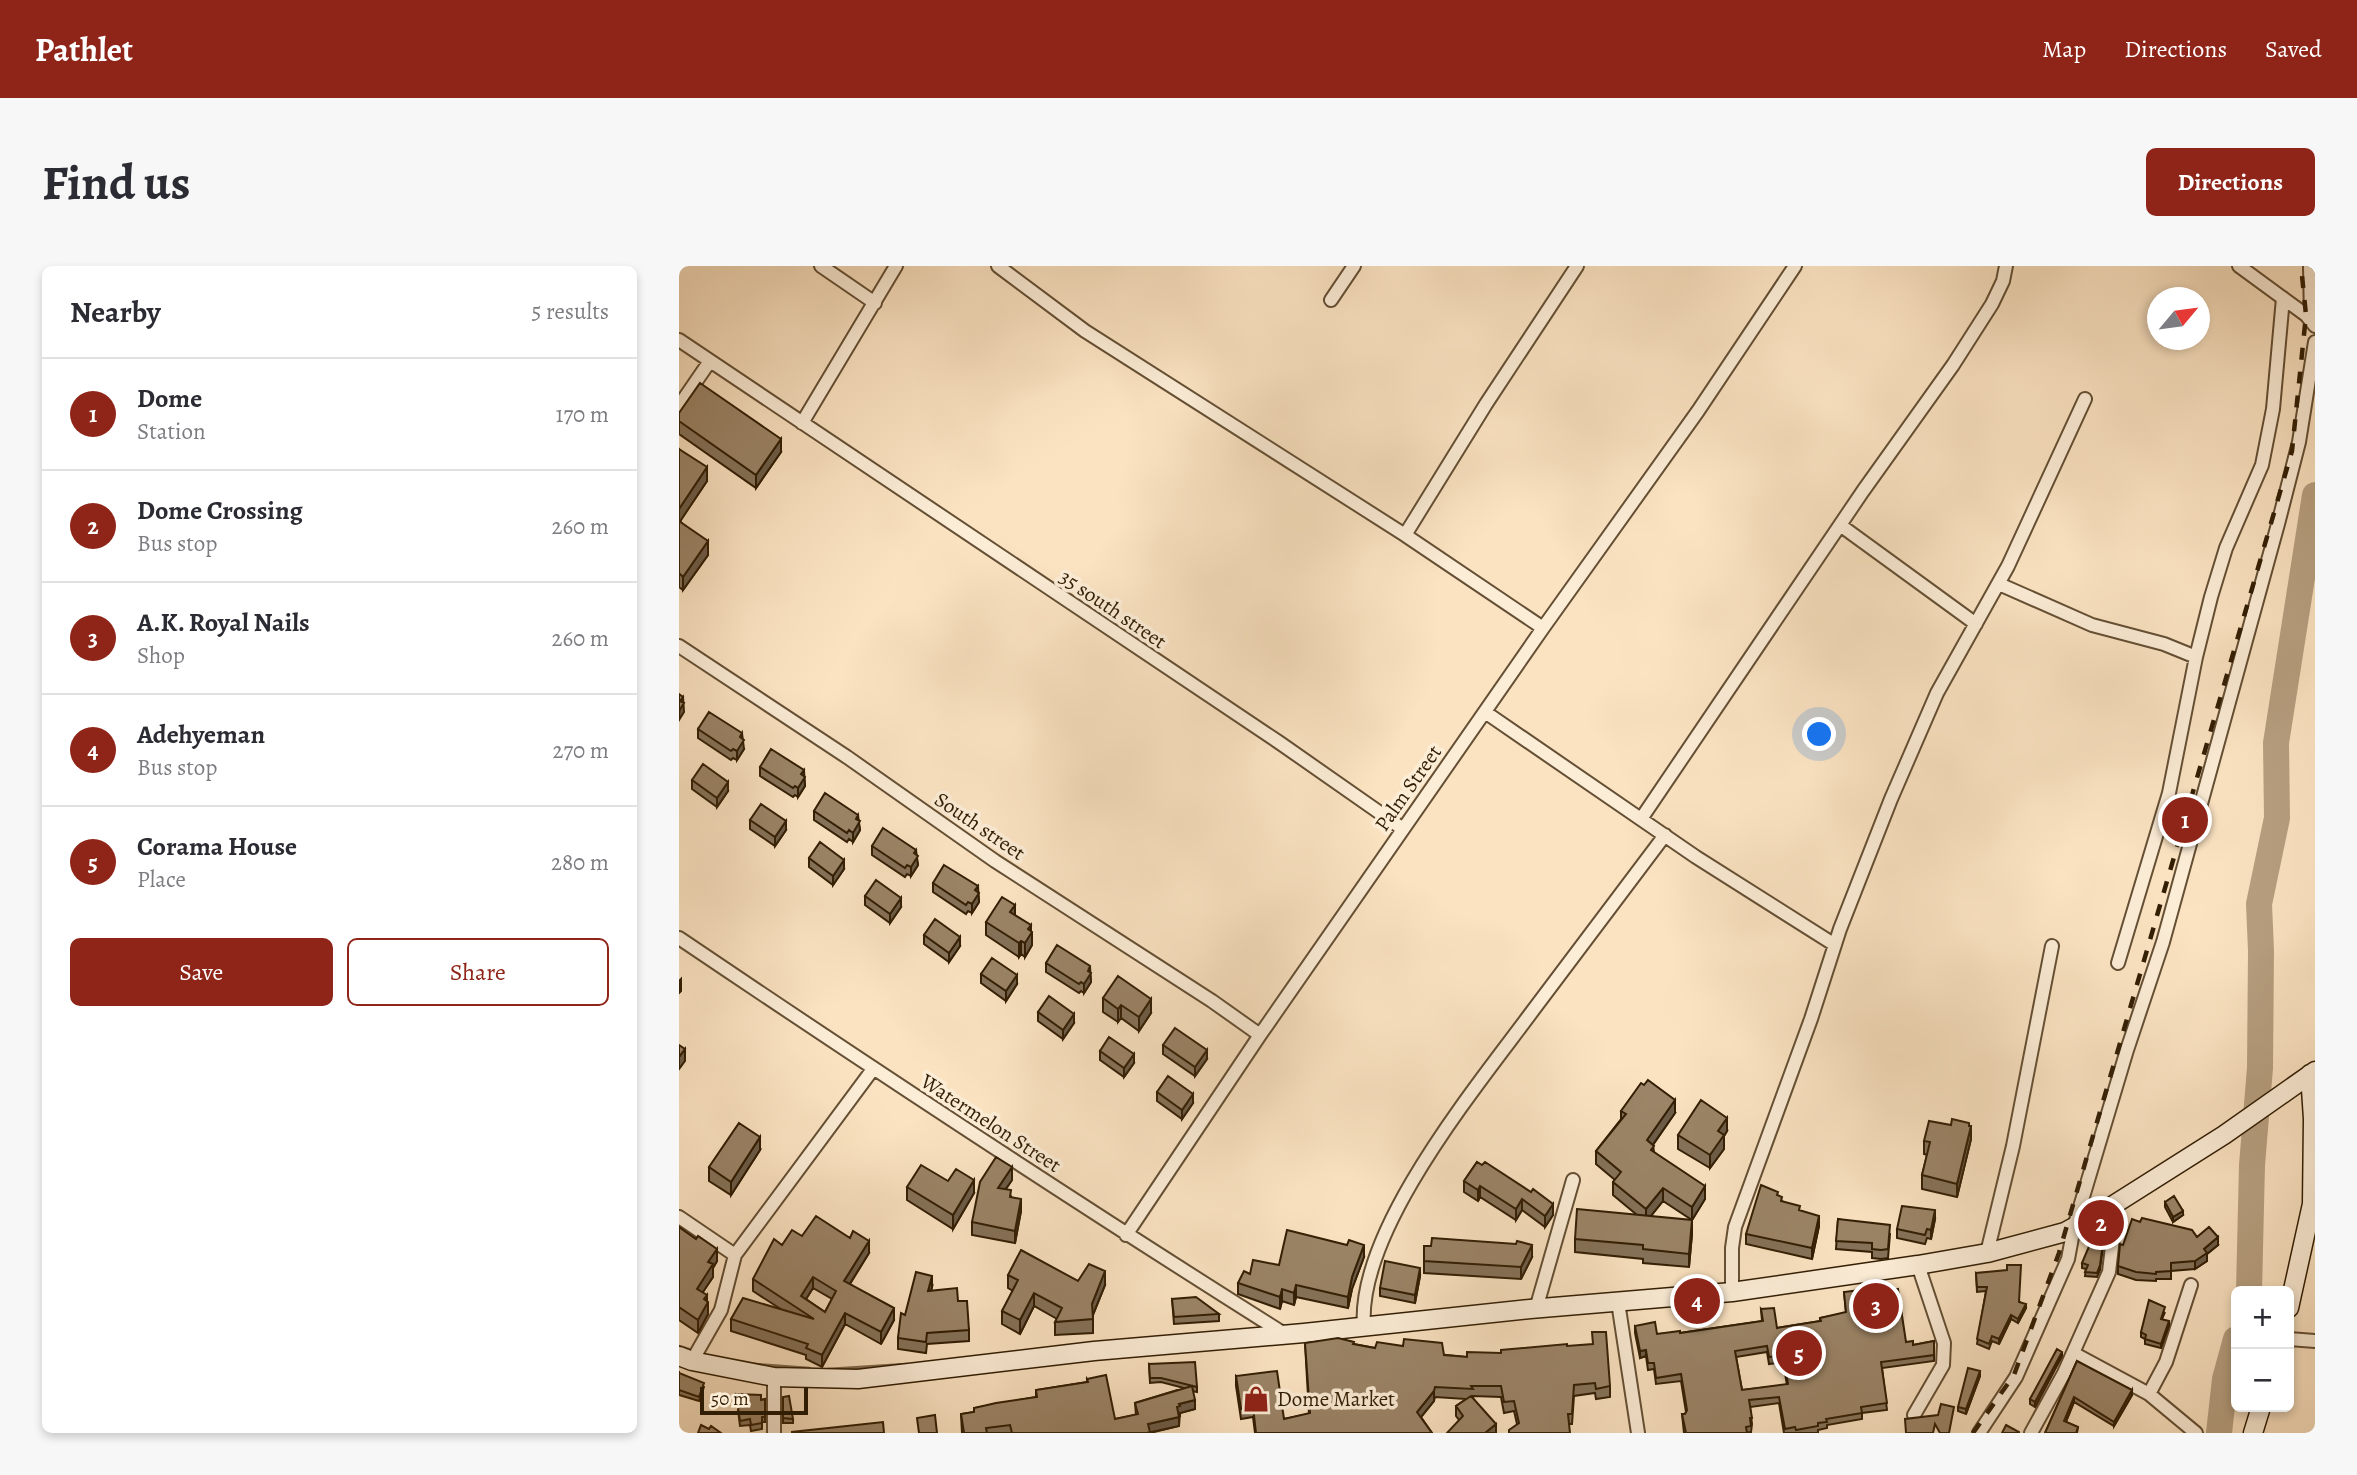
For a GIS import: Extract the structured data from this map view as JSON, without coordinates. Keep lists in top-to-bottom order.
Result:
{
  "streets": {
    "street": [
      "35 south street",
      "Palm Street",
      "South street",
      "Watermelon Street"
    ]
  },
  "crossings": [
    ["35 south street", "Palm Street"],
    ["Palm Street", "South street"],
    ["Palm Street", "Watermelon Street"]
  ],
  "places": {
    "shop": ["Dome Market"]
  },
  "scale_bar": "50 m",
  "north": "top right",
  "page": {
    "header": "Pathlet",
    "nav": ["Map", "Directions", "Saved"],
    "buttons": [
      "Directions",
      ["Save", "Share"]
    ],
    "title": "Find us",
    "heading": ["Nearby", "5 results"],
    "list": [
      {
        "mark": "1",
        "name": "Dome",
        "note": "Station",
        "value": "170 m"
      },
      {
        "mark": "2",
        "name": "Dome Crossing",
        "note": "Bus stop",
        "value": "260 m"
      },
      {
        "mark": "3",
        "name": "A.K. Royal Nails",
        "note": "Shop",
        "value": "260 m"
      },
      {
        "mark": "4",
        "name": "Adehyeman",
        "note": "Bus stop",
        "value": "270 m"
      },
      {
        "mark": "5",
        "name": "Corama House",
        "note": "Place",
        "value": "280 m"
      }
    ],
    "pins": [
      "1",
      "2",
      "4",
      "3",
      "5"
    ],
    "map_buttons": ["+", "−"],
    "scale": "50 m"
  }
}
